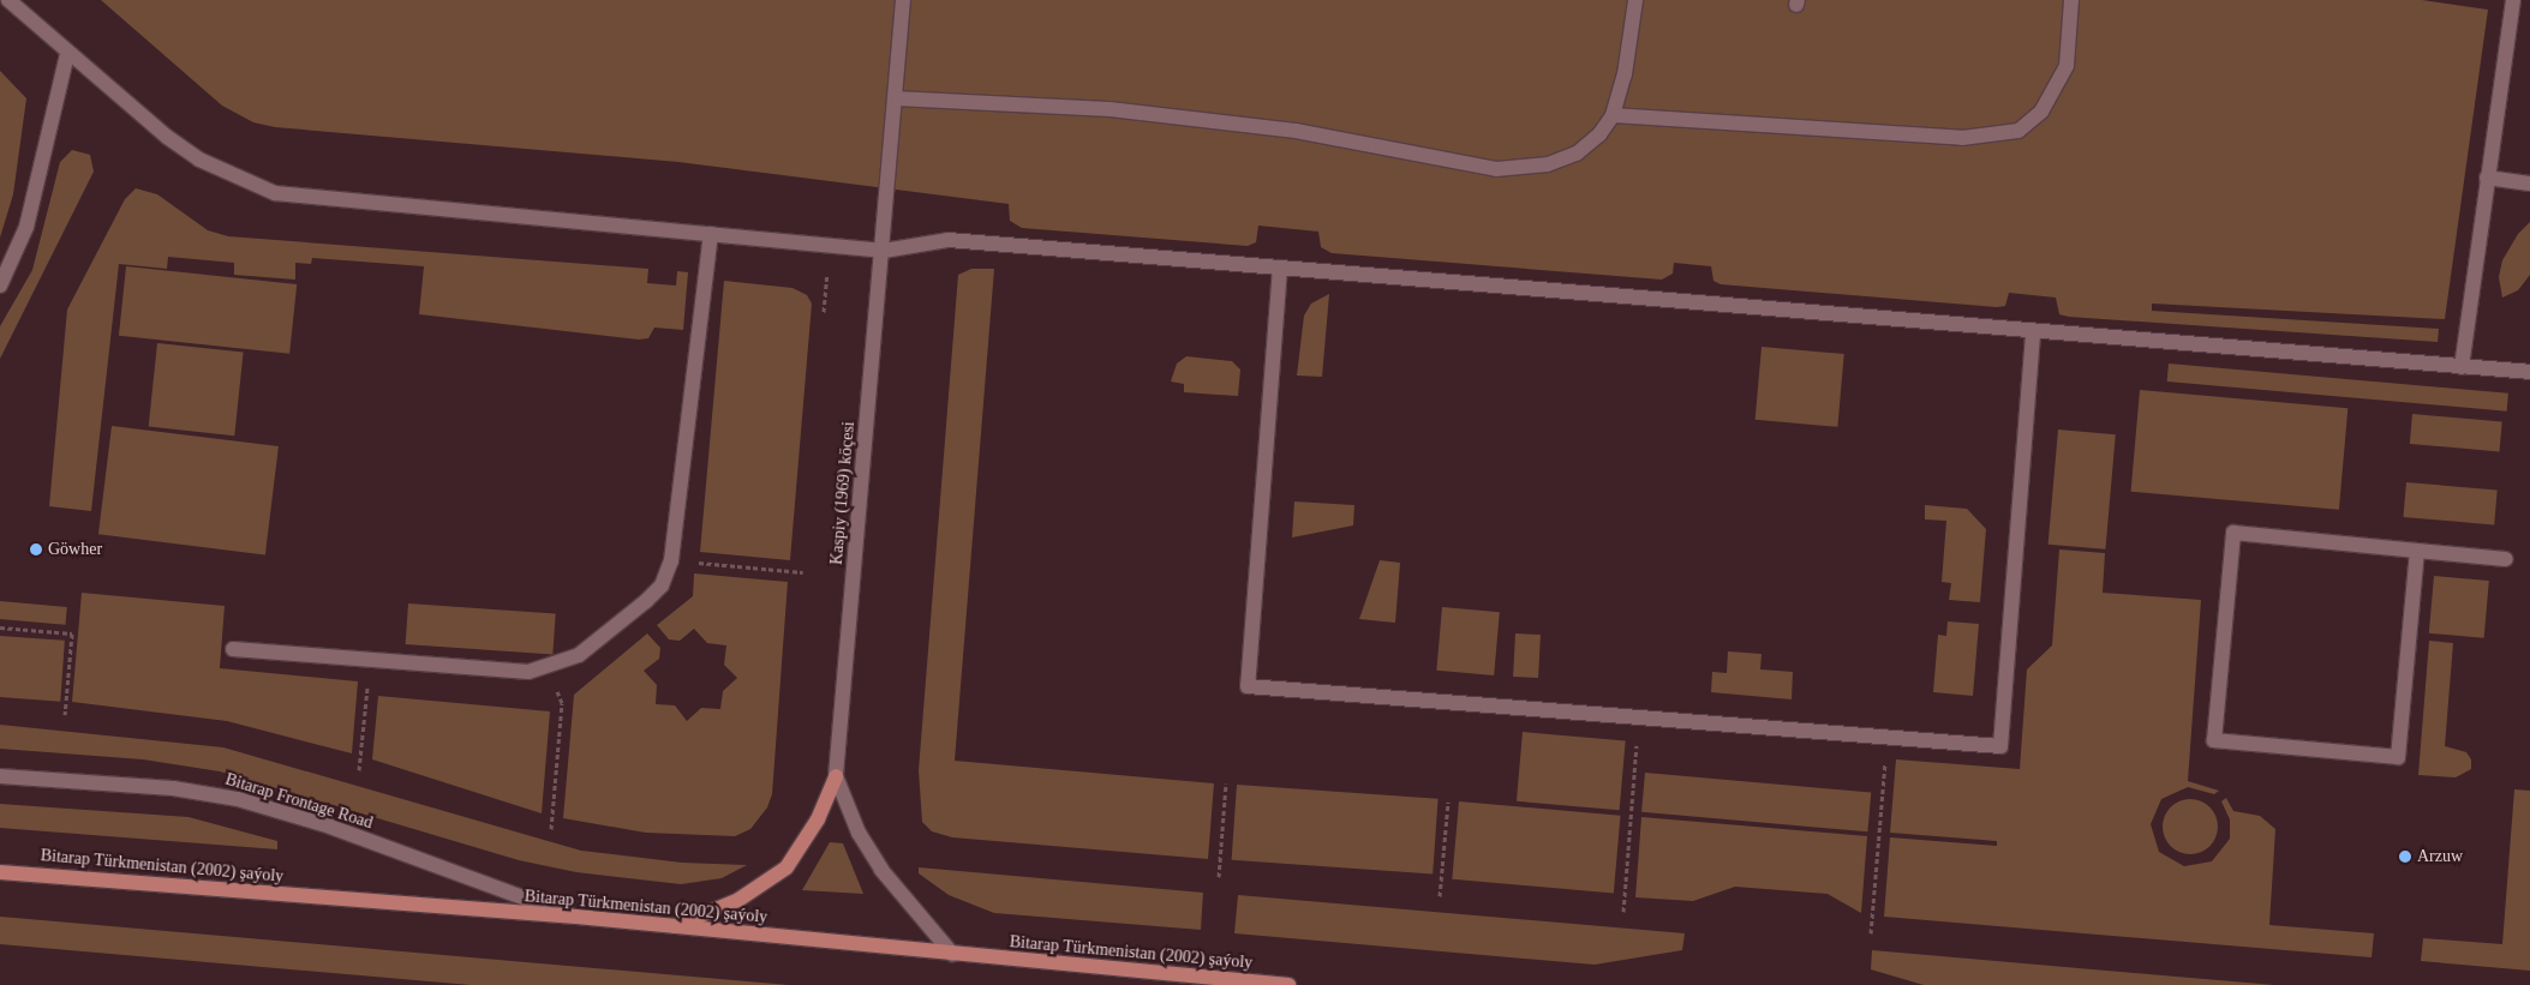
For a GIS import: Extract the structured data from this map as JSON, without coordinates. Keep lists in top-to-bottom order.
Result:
{
  "streets": {
    "main road": ["Bitarap Türkmenistan (2002) şaýoly"],
    "street": ["Kaspiy (1969) köçesi", "Bitarap Frontage Road"]
  },
  "crossings": [
    ["Kaspiy (1969) köçesi", "Bitarap Türkmenistan (2002) şaýoly"],
    ["Bitarap Frontage Road", "Bitarap Türkmenistan (2002) şaýoly"]
  ],
  "places": ["Göwher", "Arzuw"]
}
